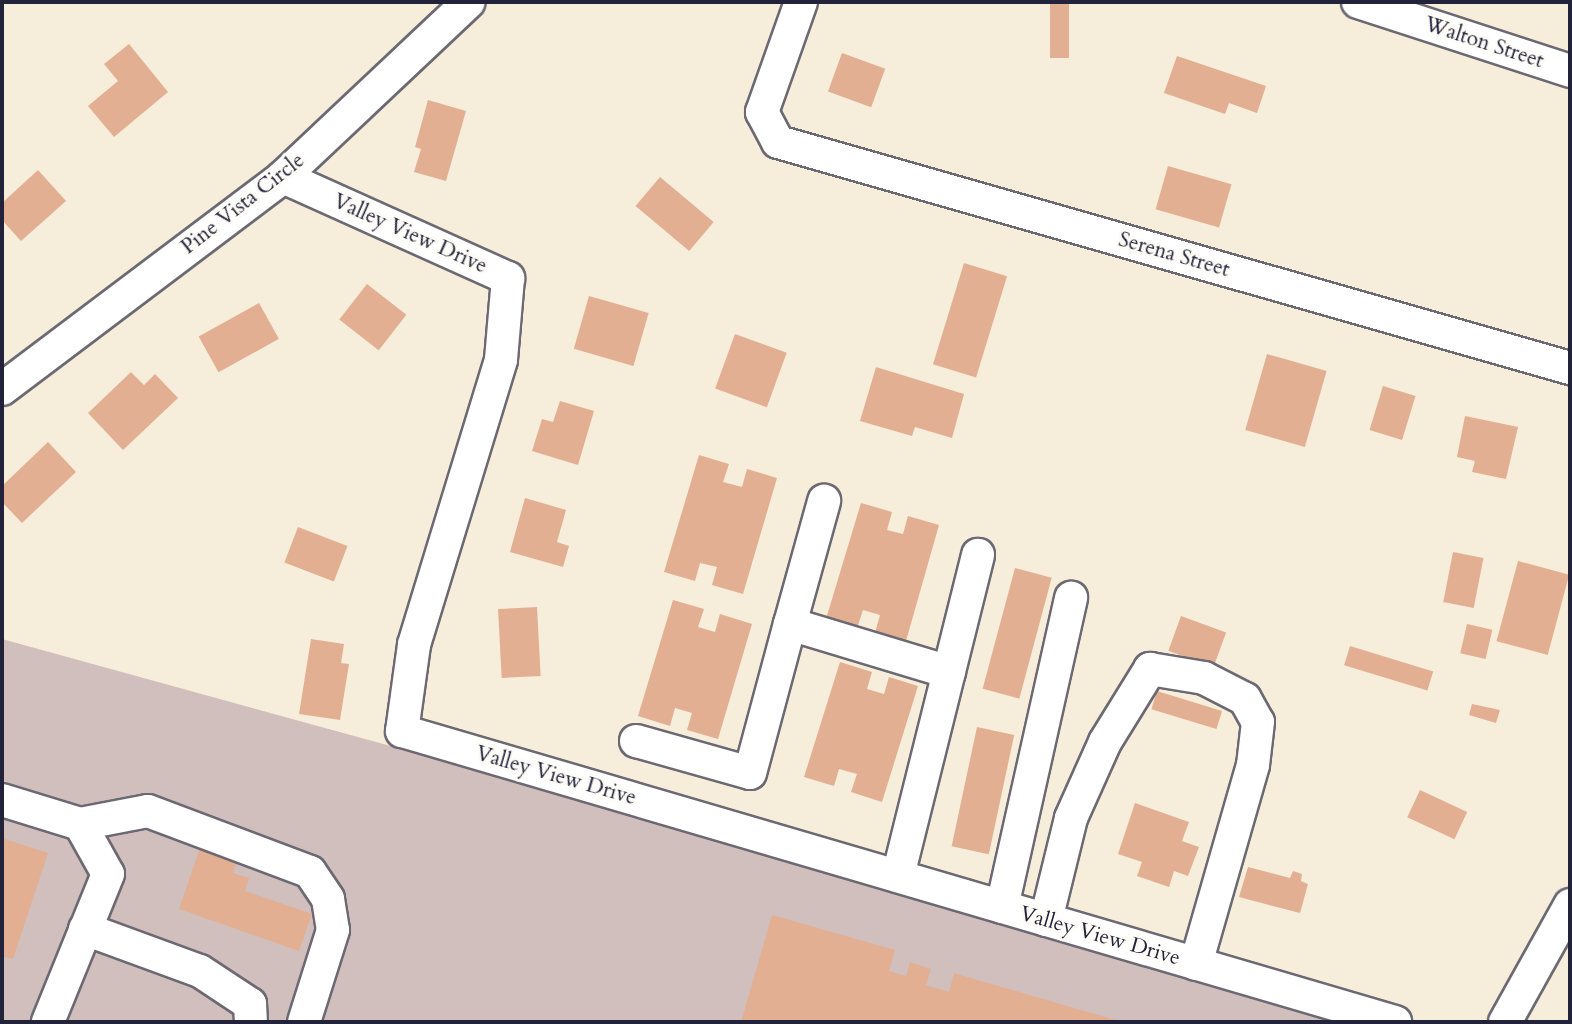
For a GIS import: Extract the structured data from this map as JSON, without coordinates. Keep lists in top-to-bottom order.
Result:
{
  "streets": {
    "street": [
      "Walton Street",
      "Pine Vista Circle",
      "Valley View Drive",
      "Serena Street"
    ]
  },
  "crossings": [
    ["Pine Vista Circle", "Valley View Drive"]
  ]
}
